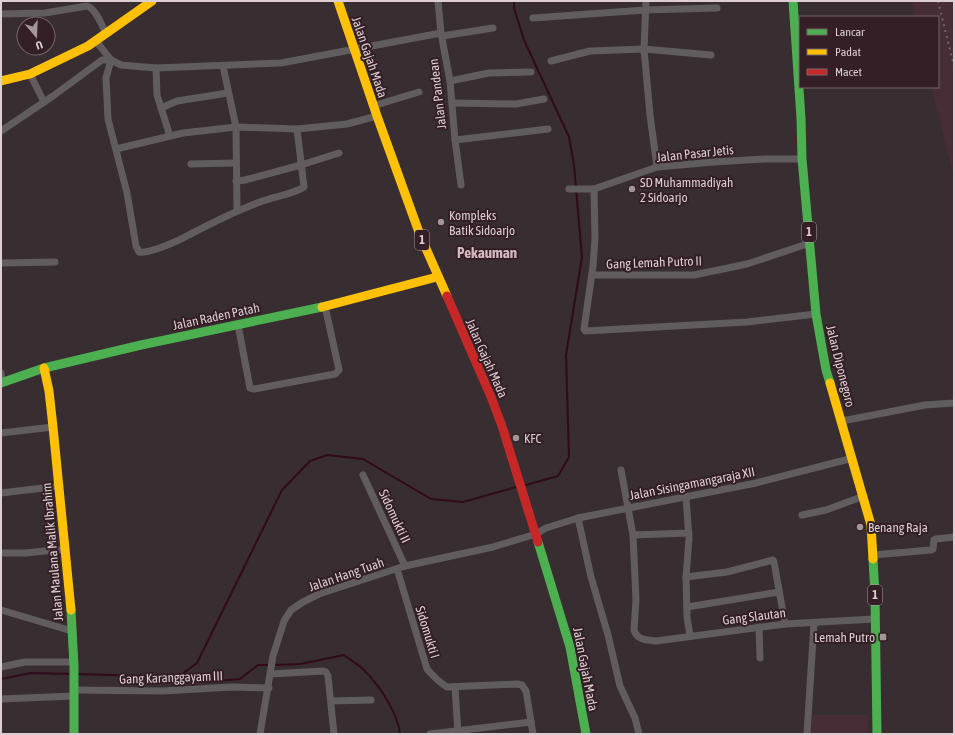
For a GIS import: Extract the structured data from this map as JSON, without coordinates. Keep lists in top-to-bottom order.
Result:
{
  "streets": {
    "main road": [
      "Jalan Gajah Mada",
      "1",
      "Jalan Raden Patah",
      "Jalan Diponegoro",
      "Jalan Maulana Malik Ibrahim"
    ],
    "street": [
      "Jalan Pandean",
      "Jalan Pasar Jetis",
      "Gang Lemah Putro II",
      "Jalan Sisingamangaraja XII",
      "Sidomukti II",
      "Jalan Hang Tuah",
      "Gang Slautan",
      "Sidomukti I",
      "Gang Karanggayam III"
    ]
  },
  "crossings": [
    ["Jalan Gajah Mada", "Jalan Raden Patah"],
    ["Jalan Gajah Mada", "Jalan Sisingamangaraja XII"],
    ["Jalan Gajah Mada", "Jalan Hang Tuah"],
    ["Jalan Pasar Jetis", "Jalan Diponegoro"],
    ["Gang Lemah Putro II", "Jalan Diponegoro"],
    ["Jalan Raden Patah", "Jalan Maulana Malik Ibrahim"],
    ["Jalan Diponegoro", "Jalan Sisingamangaraja XII"],
    ["Jalan Diponegoro", "Gang Slautan"],
    ["Jalan Sisingamangaraja XII", "Jalan Hang Tuah"],
    ["Sidomukti II", "Jalan Hang Tuah"],
    ["Jalan Maulana Malik Ibrahim", "Gang Karanggayam III"],
    ["Jalan Hang Tuah", "Sidomukti I"],
    ["Jalan Hang Tuah", "Gang Karanggayam III"]
  ],
  "districts": ["Pekauman"],
  "places": {
    "other": [
      "SD Muhammadiyah 2 Sidoarjo",
      "Kompleks Batik Sidoarjo",
      "KFC",
      "Benang Raja"
    ],
    "transit": ["Lemah Putro"]
  },
  "legend": ["Lancar", "Padat", "Macet"],
  "north": "bottom"
}
